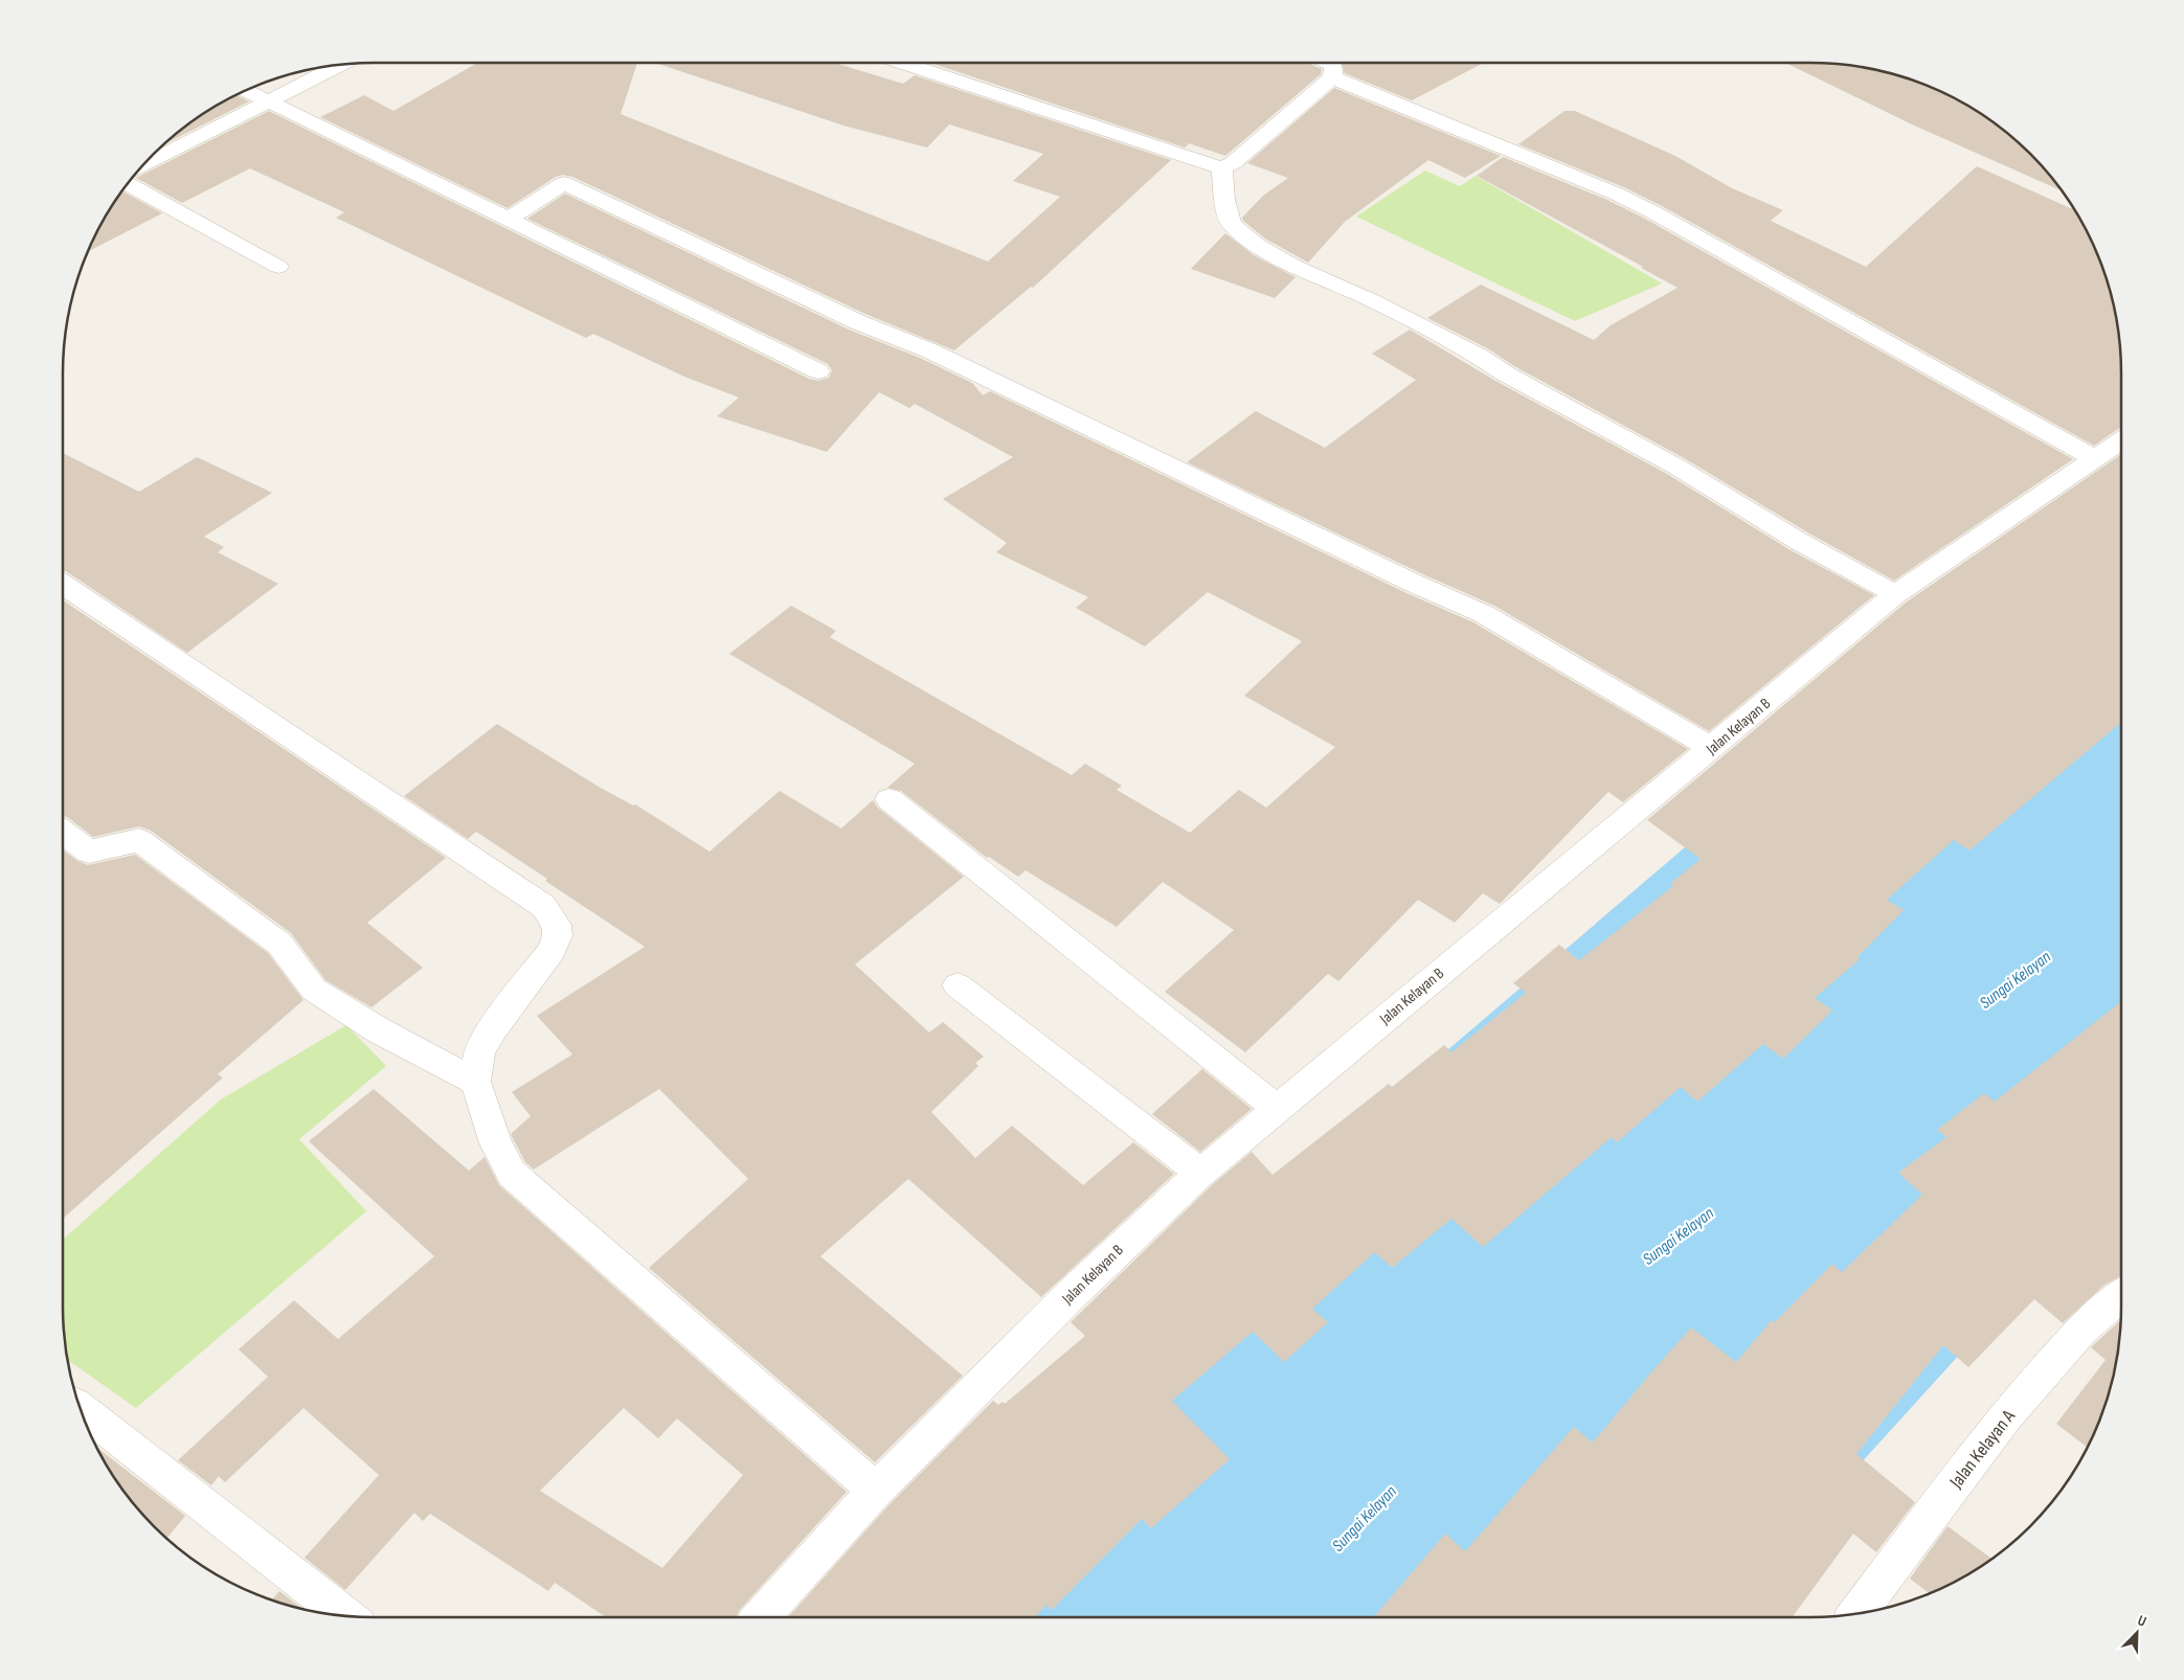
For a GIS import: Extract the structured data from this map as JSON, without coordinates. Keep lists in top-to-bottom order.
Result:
{
  "streets": {
    "street": ["Jalan Kelayan B", "Jalan Kelayan A"]
  },
  "water": ["Sungai Kelayan"],
  "north": "top right"
}
